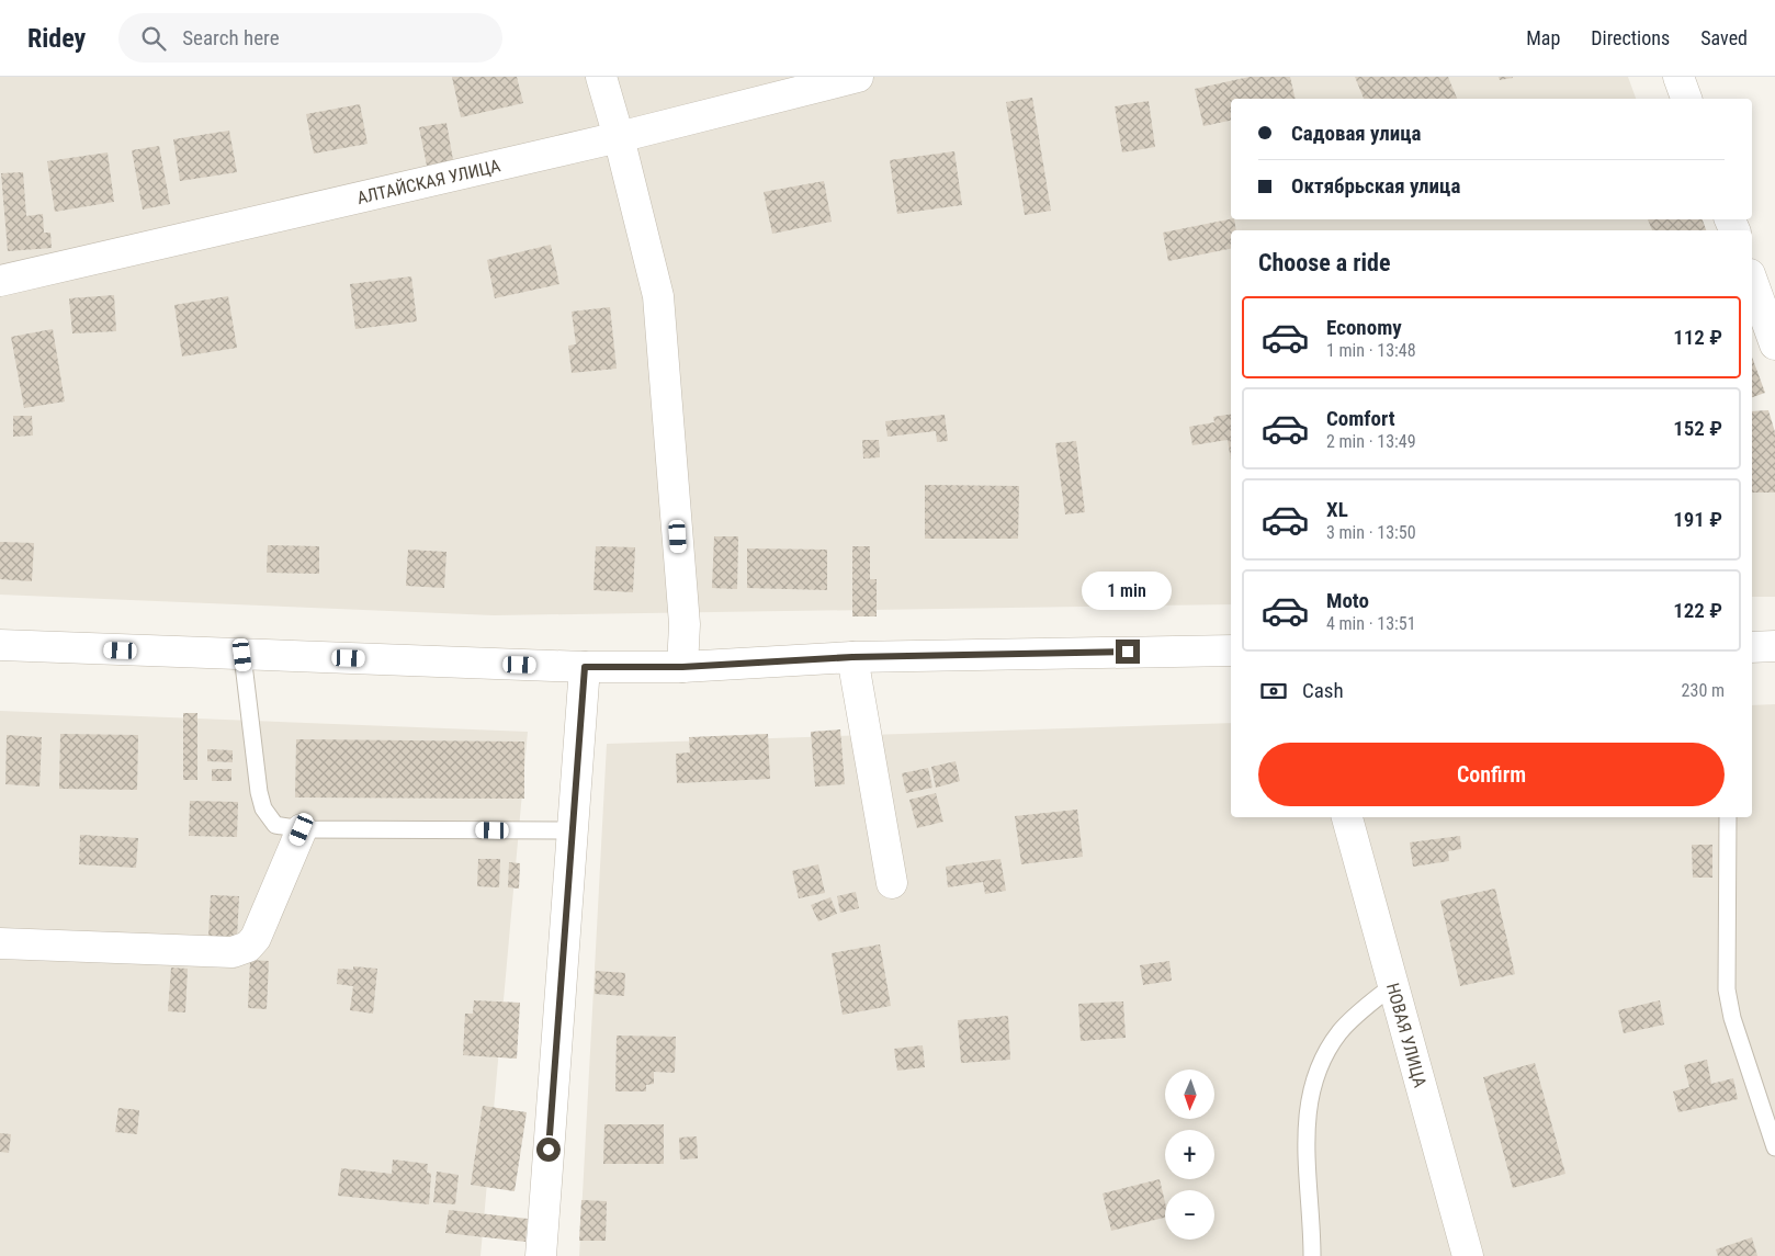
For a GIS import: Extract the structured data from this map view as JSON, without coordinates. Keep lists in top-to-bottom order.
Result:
{
  "streets": {
    "street": ["АЛТАЙСКАЯ УЛИЦА", "НОВАЯ УЛИЦА"]
  },
  "north": "bottom",
  "page": {
    "header": "Ridey",
    "search": "Search here",
    "nav": ["Map", "Directions", "Saved"],
    "banner": ["Садовая улица", "Октябрьская улица"],
    "heading": "Choose a ride",
    "list": [
      {
        "name": "Economy",
        "note": "1 min · 13:48",
        "value": "112 ₽"
      },
      {
        "name": "Comfort",
        "note": "2 min · 13:49",
        "value": "152 ₽"
      },
      {
        "name": "XL",
        "note": "3 min · 13:50",
        "value": "191 ₽"
      },
      {
        "name": "Moto",
        "note": "4 min · 13:51",
        "value": "122 ₽"
      }
    ],
    "bubble": "1 min",
    "pay": ["Cash", "230 m"],
    "buttons": "Confirm",
    "map_buttons": ["+", "−"]
  }
}
